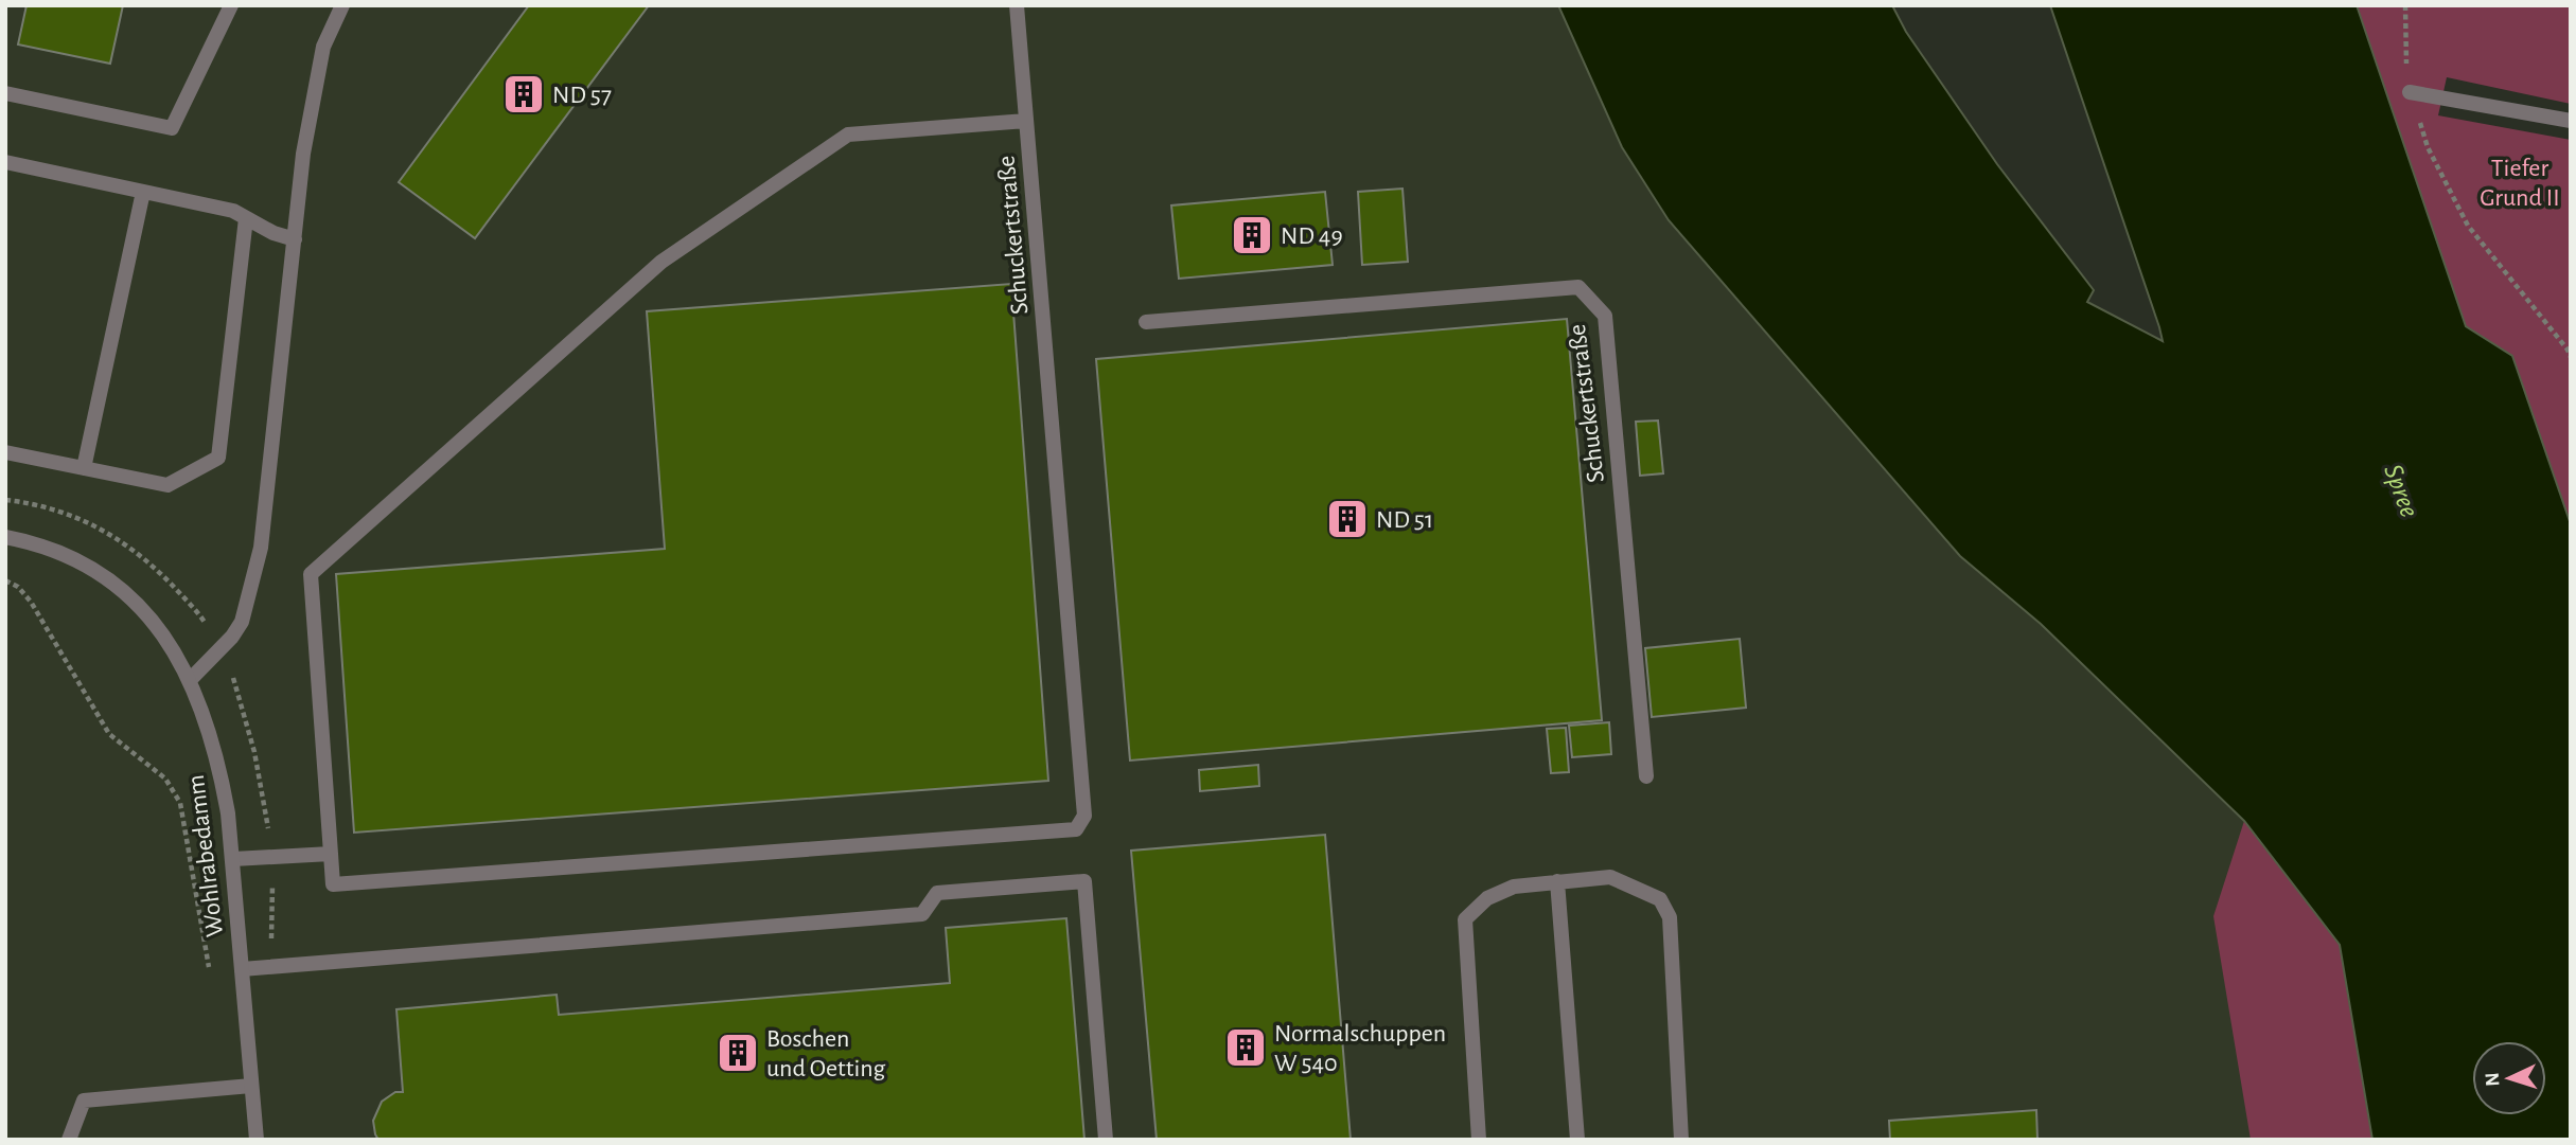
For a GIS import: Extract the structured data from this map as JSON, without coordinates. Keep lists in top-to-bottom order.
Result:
{
  "streets": {
    "street": ["Schuckertstraße", "Wohlrabedamm"]
  },
  "water": ["Spree"],
  "parks": ["Tiefer Grund II"],
  "places": {
    "building": [
      "ND 57",
      "ND 49",
      "ND 51",
      "Normalschuppen W 540",
      "Boschen und Oetting"
    ]
  },
  "north": "left"
}
